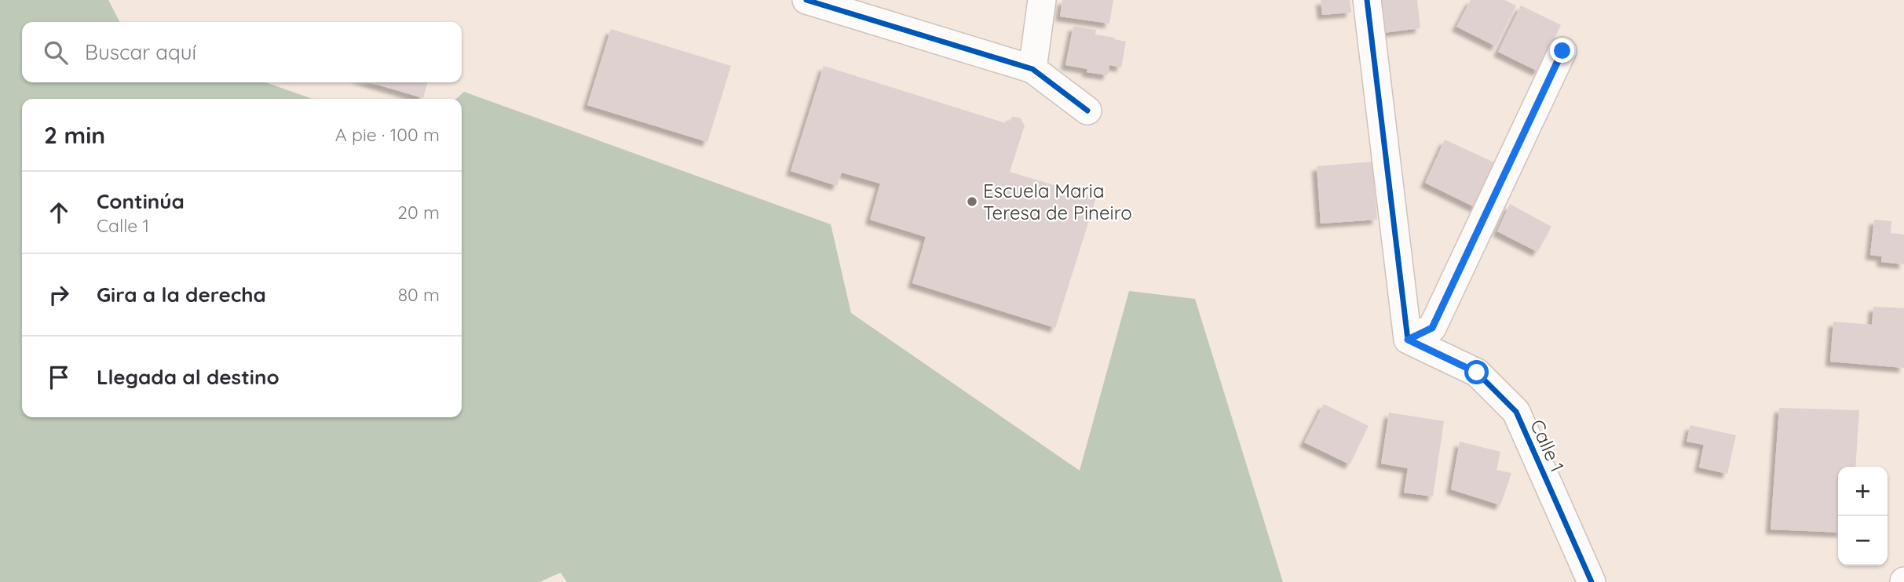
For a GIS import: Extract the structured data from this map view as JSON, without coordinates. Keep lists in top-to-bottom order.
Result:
{
  "streets": {
    "street": ["Calle 1"]
  },
  "places": ["Escuela Maria Teresa de Pineiro"],
  "page": {
    "search": "Buscar aquí",
    "heading": ["2 min", "A pie · 100 m"],
    "list": [
      ["Continúa", "Calle 1", "20 m"],
      ["Gira a la derecha", "80 m"],
      "Llegada al destino"
    ],
    "map_buttons": ["+", "−"]
  }
}
